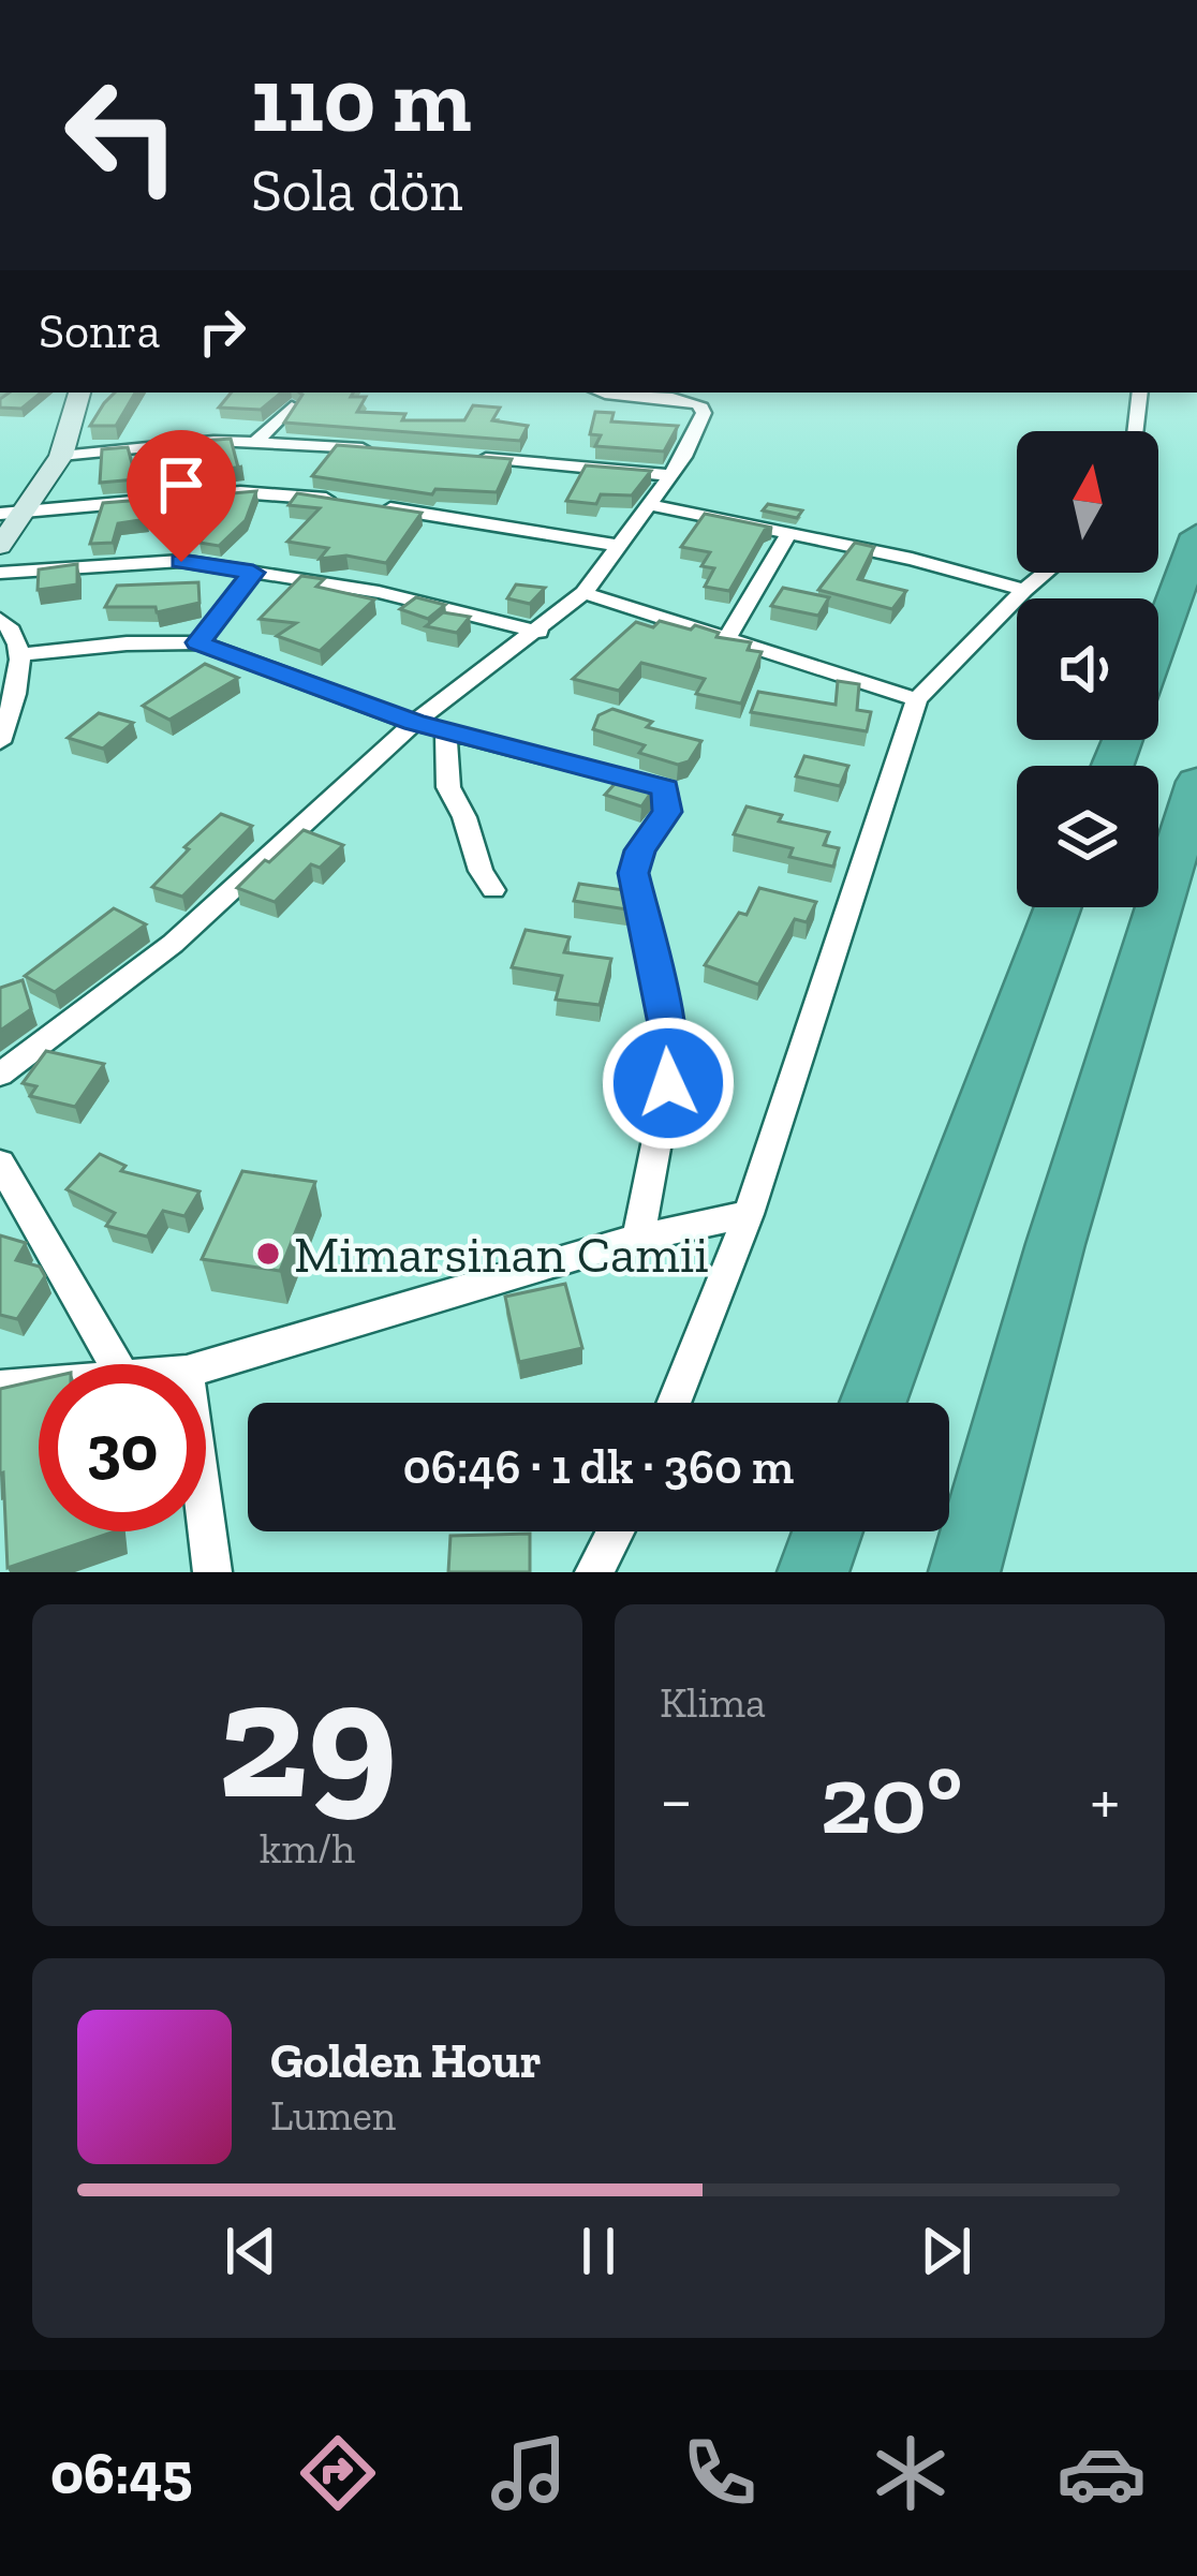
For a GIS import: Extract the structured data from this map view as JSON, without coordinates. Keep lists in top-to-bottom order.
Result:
{
  "places": ["Mimarsinan Camii"],
  "north": "top",
  "page": {
    "turn": ["110 m", "Sola dön"],
    "then": "Sonra",
    "limit": "30",
    "trip": "06:46 · 1 dk · 360 m",
    "tile": [
      ["29", "km/h"],
      "Klima"
    ],
    "heat": ["−", "20°", "+"],
    "song": ["Golden Hour", "Lumen"],
    "tabs": "06:45"
  }
}
